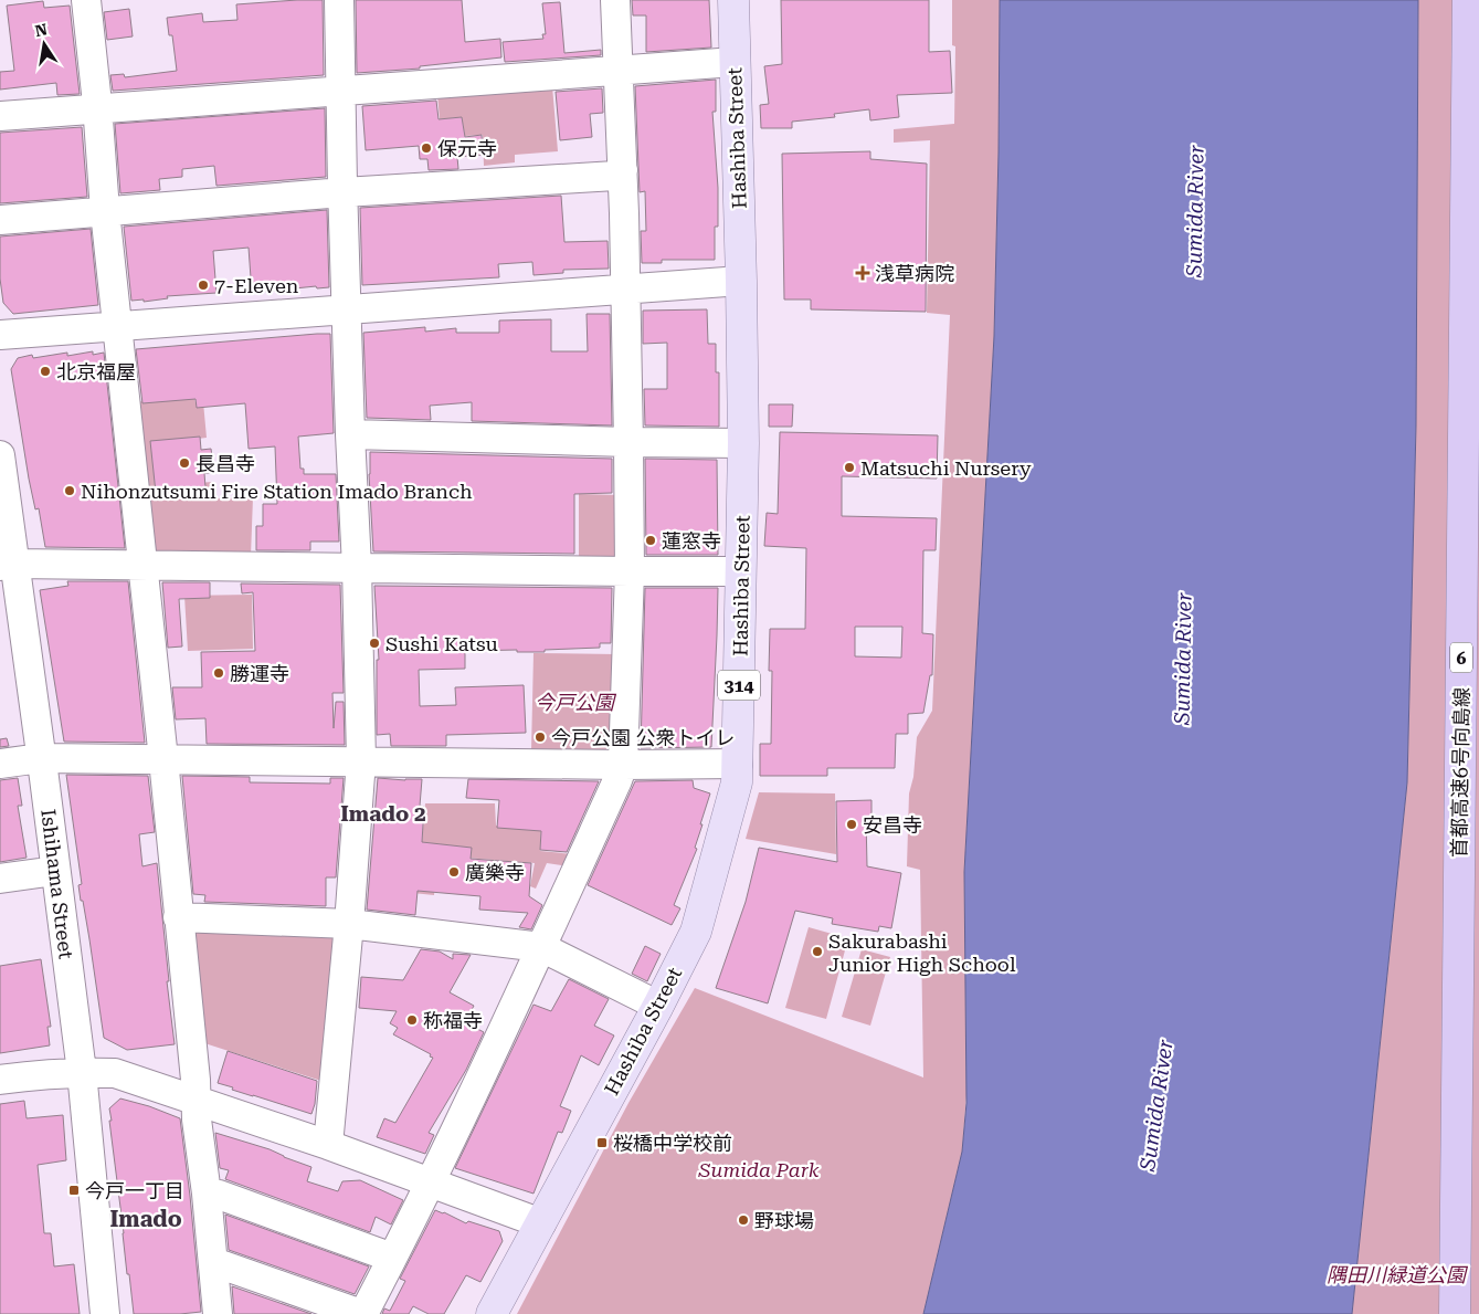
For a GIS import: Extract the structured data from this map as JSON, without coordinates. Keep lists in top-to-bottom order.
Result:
{
  "streets": {
    "highway": ["6", "首都高速6号向島線"],
    "main road": ["Hashiba Street", "314"],
    "street": ["Ishihama Street"]
  },
  "districts": ["Imado 2", "Imado"],
  "water": ["Sumida River"],
  "parks": ["今戸公園", "Sumida Park", "隅田川緑道公園"],
  "places": {
    "other": [
      "保元寺",
      "7-Eleven",
      "北京福屋",
      "長昌寺",
      "Matsuchi Nursery",
      "Nihonzutsumi Fire Station Imado Branch",
      "蓮窓寺",
      "Sushi Katsu",
      "勝運寺",
      "今戸公園 公衆トイレ",
      "安昌寺",
      "廣樂寺",
      "Sakurabashi Junior High School",
      "称福寺",
      "野球場"
    ],
    "health": ["浅草病院"],
    "transit": ["桜橋中学校前", "今戸一丁目"]
  },
  "north": "top"
}
